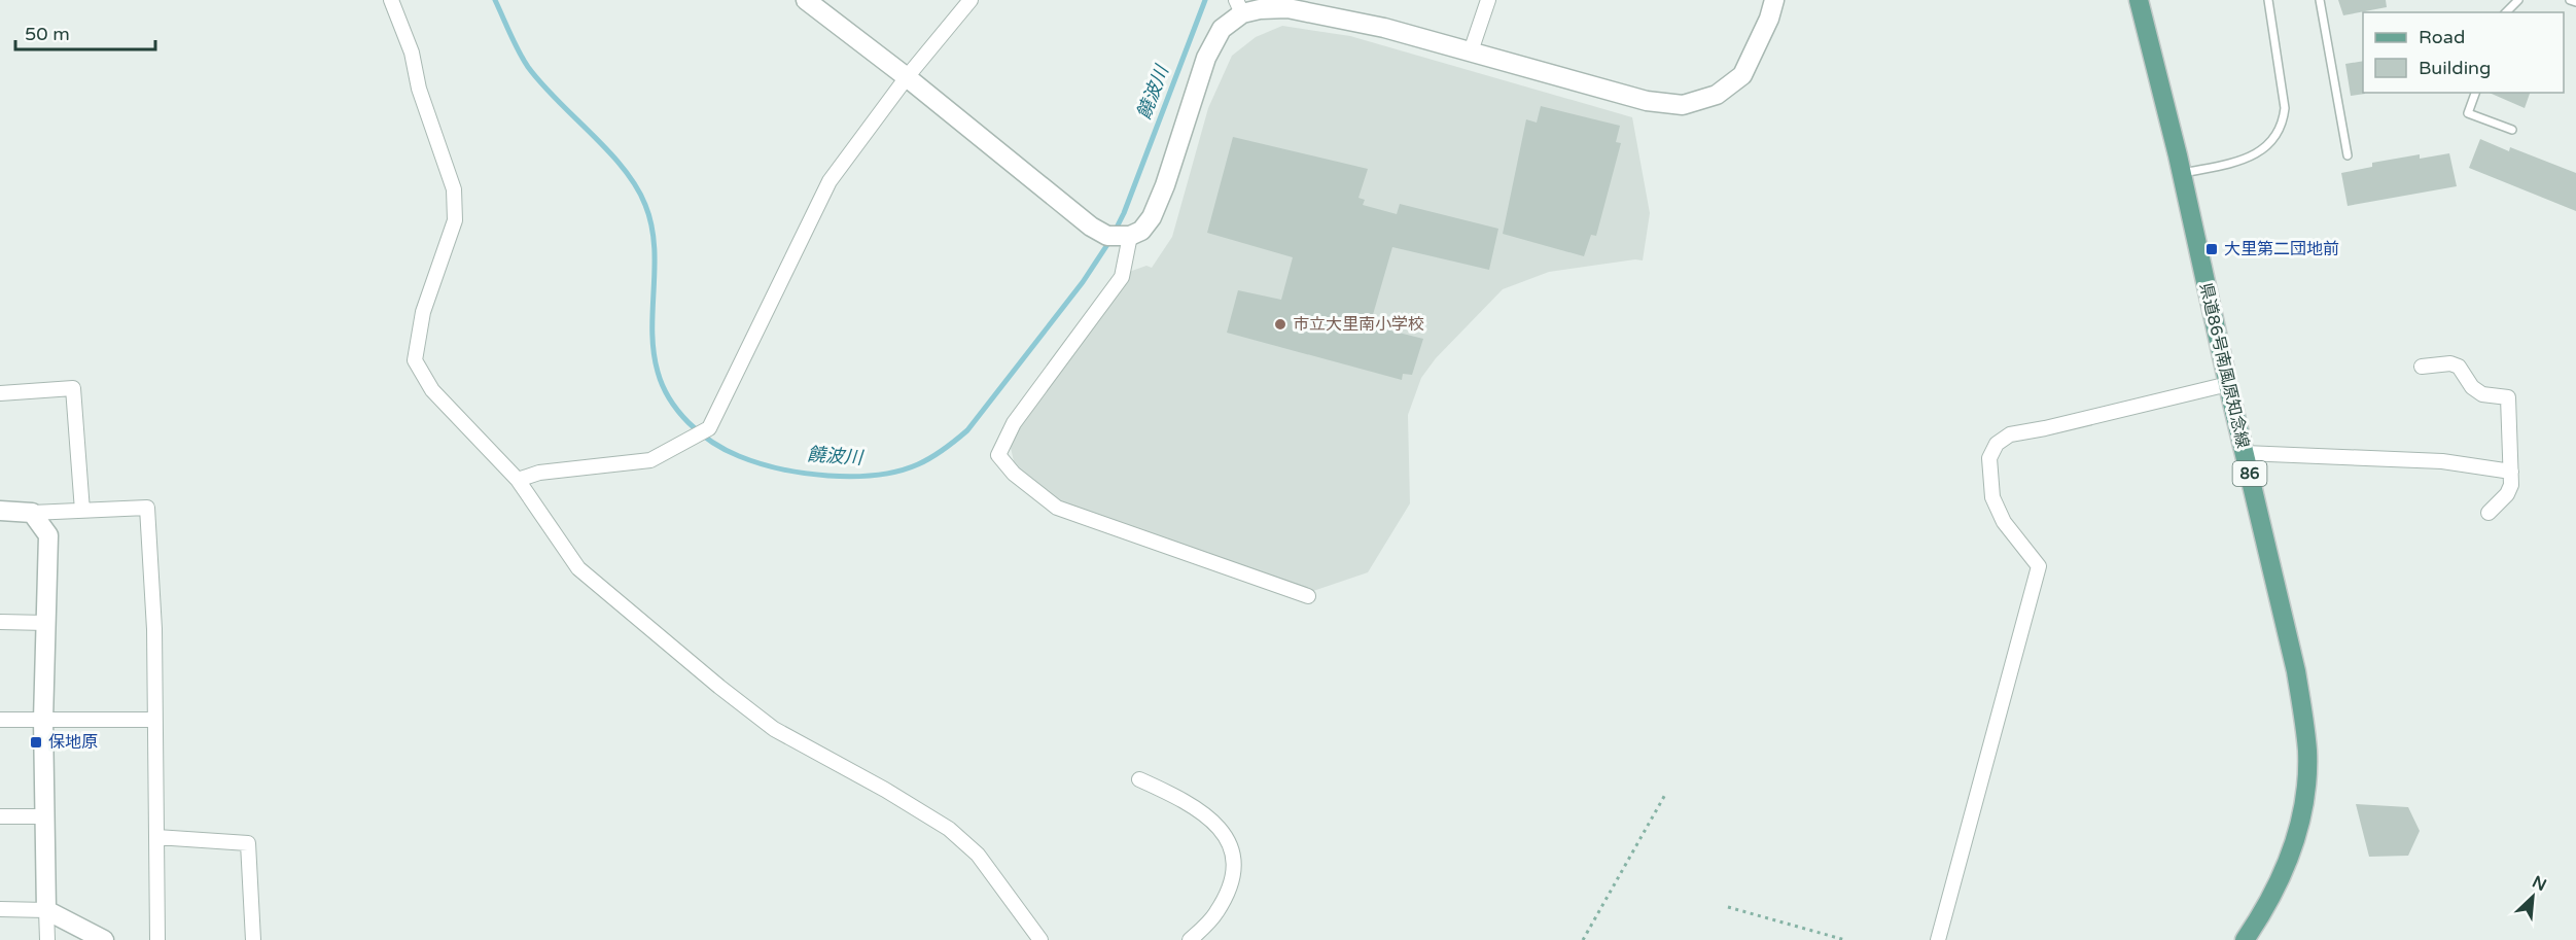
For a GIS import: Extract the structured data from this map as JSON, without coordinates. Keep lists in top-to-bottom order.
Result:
{
  "streets": {
    "main road": ["県道86号南風原知念線", "86"]
  },
  "water": ["饒波川"],
  "places": {
    "transit": ["大里第二団地前", "保地原"],
    "other": ["市立大里南小学校"]
  },
  "legend": ["Road", "Building"],
  "scale_bar": "50 m",
  "north": "top right"
}
